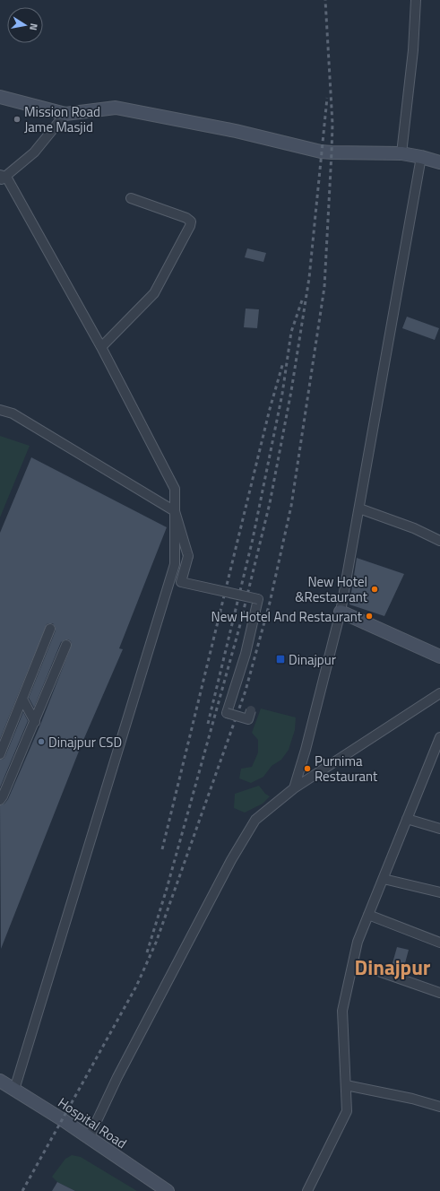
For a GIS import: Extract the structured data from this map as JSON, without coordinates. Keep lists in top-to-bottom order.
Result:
{
  "streets": {
    "street": ["Hospital Road"]
  },
  "districts": ["Dinajpur"],
  "places": {
    "other": [
      "Mission Road Jame Masjid",
      "New Hotel &Restaurant",
      "New Hotel And Restaurant",
      "Dinajpur CSD",
      "Purnima Restaurant"
    ],
    "transit": ["Dinajpur"]
  },
  "north": "right"
}
